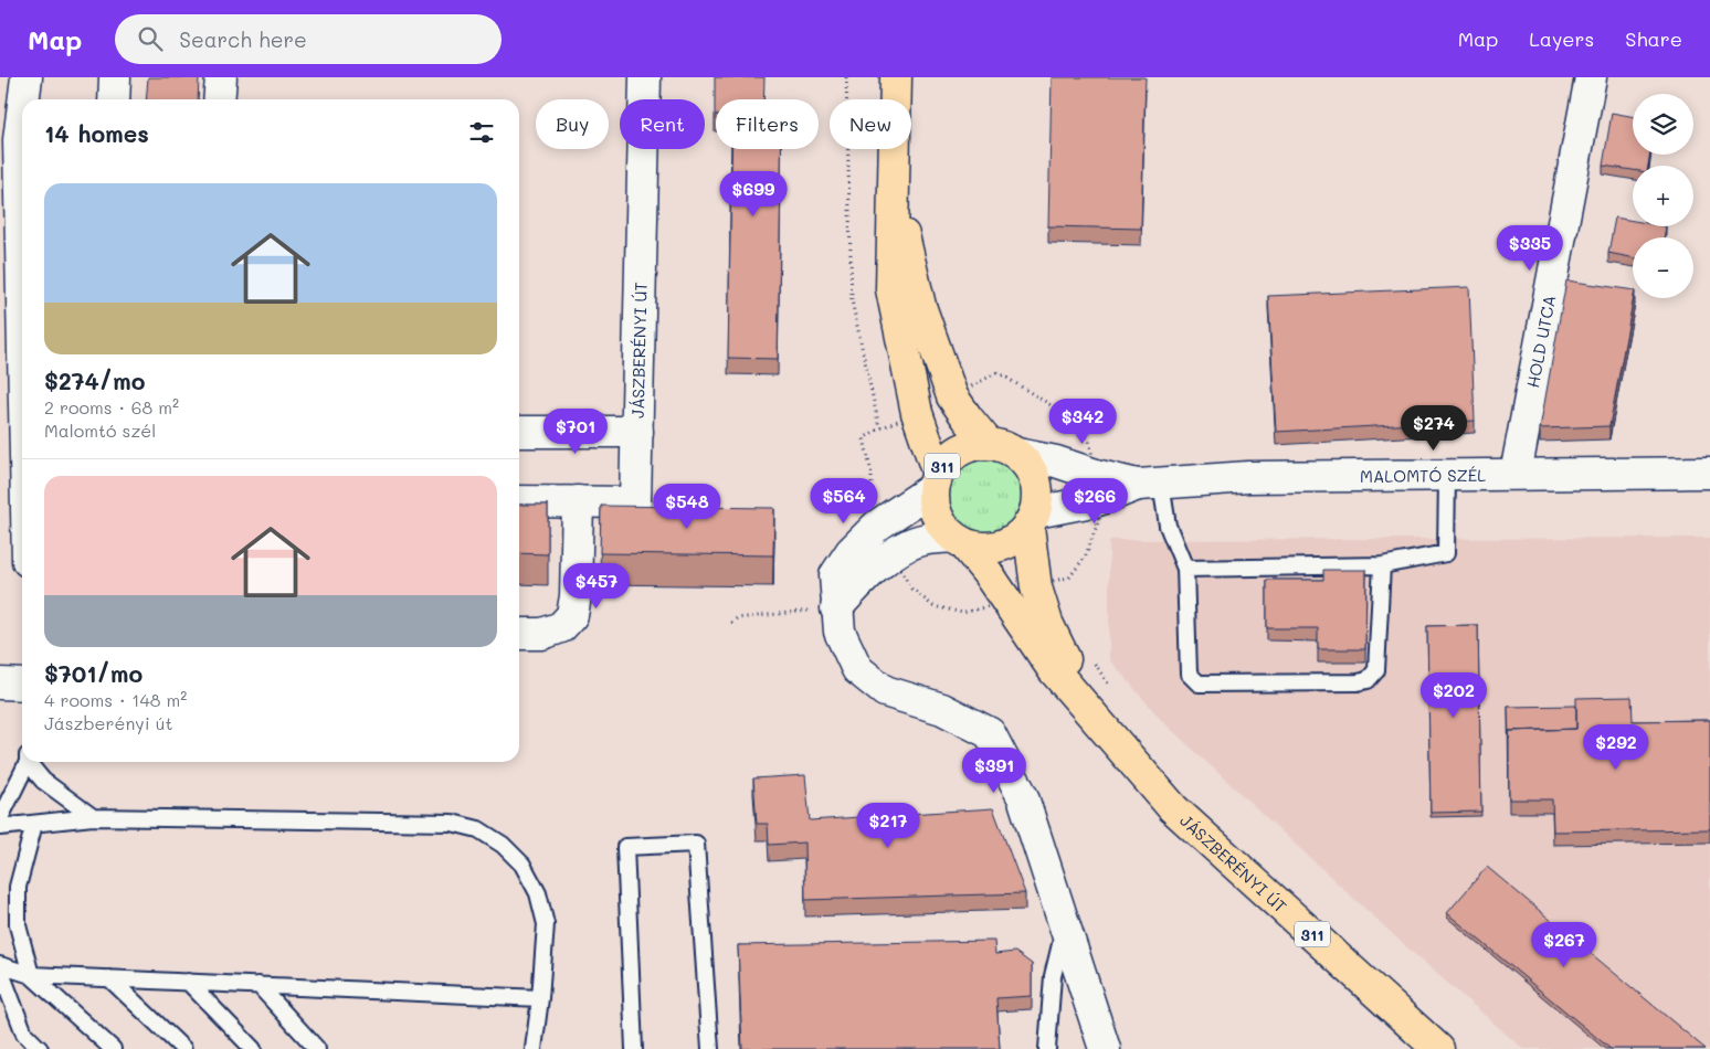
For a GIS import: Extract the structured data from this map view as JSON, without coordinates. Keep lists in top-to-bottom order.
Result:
{
  "streets": {
    "main road": ["JÁSZBERÉNYI ÚT", "311"],
    "street": ["HOLD UTCA", "MALOMTÓ SZÉL"]
  },
  "crossings": [
    ["HOLD UTCA", "MALOMTÓ SZÉL"],
    ["JÁSZBERÉNYI ÚT", "311"],
    ["JÁSZBERÉNYI ÚT", "MALOMTÓ SZÉL"],
    ["311", "MALOMTÓ SZÉL"]
  ],
  "page": {
    "header": "Map",
    "search": "Search here",
    "nav": ["Map", "Layers", "Share"],
    "map_buttons": ["+", "−"],
    "chip": [
      "Buy",
      "Rent",
      "Filters",
      "New"
    ],
    "heading": "14 homes",
    "list": [
      {
        "name": "$274/mo",
        "note": "2 rooms · 68 m² · Malomtó szél"
      },
      {
        "name": "$701/mo",
        "note": "4 rooms · 148 m² · Jászberényi út"
      }
    ],
    "price": [
      "$699",
      "$335",
      "$342",
      "$274",
      "$701",
      "$564",
      "$266",
      "$548",
      "$457",
      "$202",
      "$292",
      "$391",
      "$217",
      "$267"
    ]
  }
}
